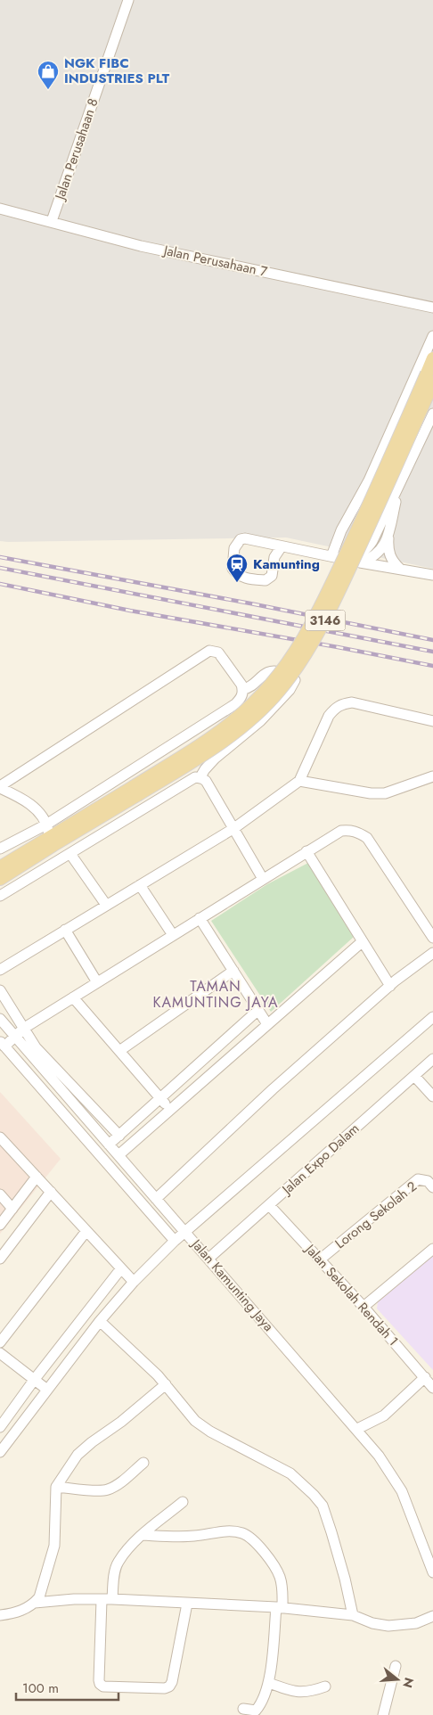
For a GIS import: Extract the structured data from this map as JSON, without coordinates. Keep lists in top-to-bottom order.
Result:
{
  "streets": {
    "main road": ["3146"],
    "street": [
      "Jalan Perusahaan 8",
      "Jalan Perusahaan 7",
      "Jalan Expo Dalam",
      "Lorong Sekolah 2",
      "Jalan Kamunting Jaya",
      "Jalan Sekolah Rendah 1"
    ]
  },
  "crossings": [
    ["Jalan Perusahaan 8", "Jalan Perusahaan 7"],
    ["Jalan Expo Dalam", "Jalan Kamunting Jaya"],
    ["Jalan Expo Dalam", "Jalan Sekolah Rendah 1"],
    ["Lorong Sekolah 2", "Jalan Sekolah Rendah 1"]
  ],
  "districts": ["TAMAN KAMUNTING JAYA"],
  "places": {
    "shop": ["NGK FIBC INDUSTRIES PLT"],
    "station": ["Kamunting"]
  },
  "scale_bar": "100 m",
  "north": "right"
}
